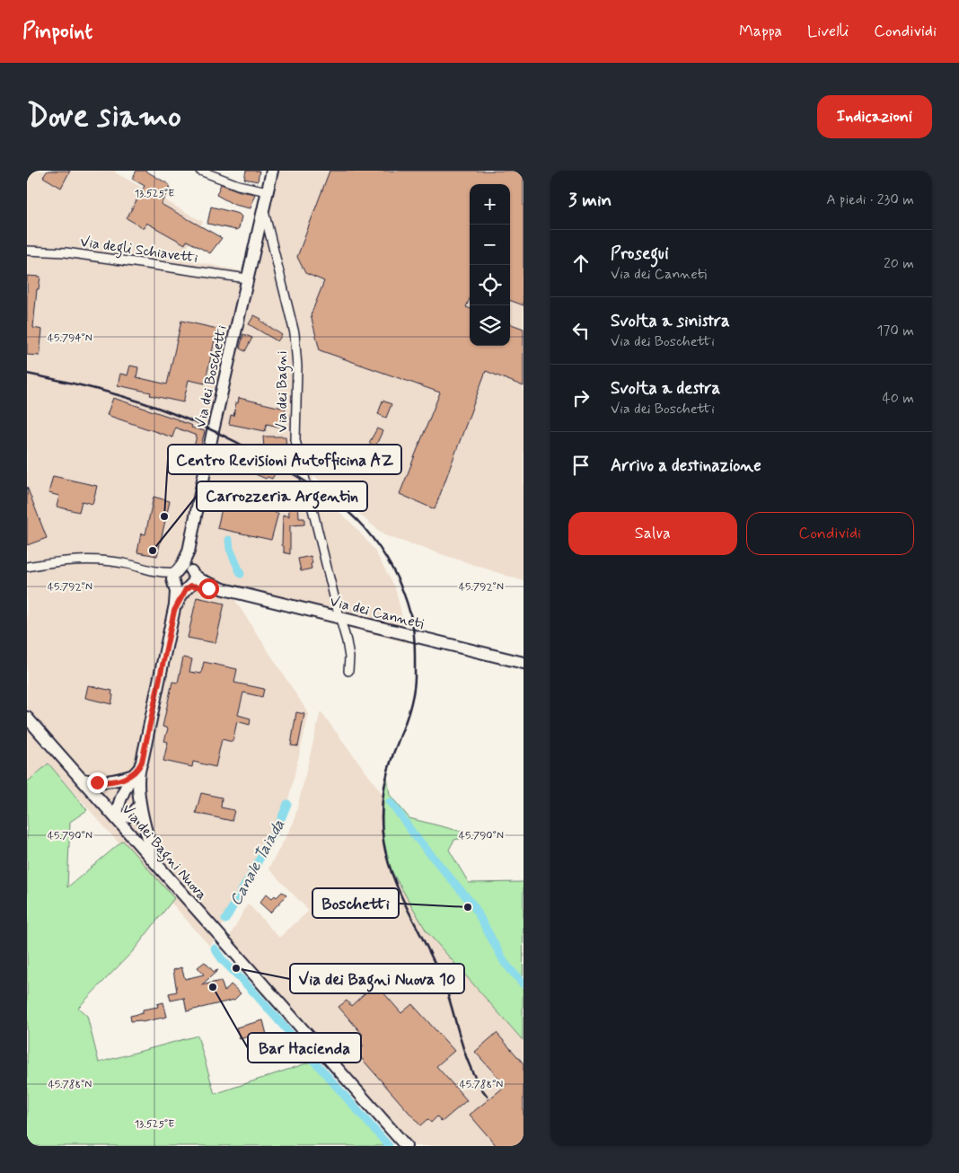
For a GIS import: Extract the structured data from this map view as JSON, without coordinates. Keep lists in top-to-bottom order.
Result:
{
  "streets": {
    "street": [
      "Via degli Schiavetti",
      "Via dei Boschetti",
      "Via dei Bagni",
      "Via dei Canneti",
      "Via dei Bagni Nuova"
    ]
  },
  "crossings": [
    ["Via degli Schiavetti", "Via dei Boschetti"],
    ["Via dei Boschetti", "Via dei Bagni"],
    ["Via dei Boschetti", "Via dei Canneti"],
    ["Via dei Boschetti", "Via dei Bagni Nuova"],
    ["Via dei Bagni", "Via dei Canneti"]
  ],
  "water": ["Canale Taiada"],
  "places": [
    "Centro Revisioni Autofficina AZ",
    "Carrozzeria Argentin",
    "Boschetti",
    "Via dei Bagni Nuova 10",
    "Bar Hacienda"
  ],
  "page": {
    "header": "Pinpoint",
    "nav": ["Mappa", "Livelli", "Condividi"],
    "buttons": [
      "Indicazioni",
      ["Salva", "Condividi"]
    ],
    "title": "Dove siamo",
    "heading": ["3 min", "A piedi · 230 m"],
    "map_buttons": ["+", "−"],
    "list": [
      ["Prosegui", "Via dei Canneti", "20 m"],
      ["Svolta a sinistra", "Via dei Boschetti", "170 m"],
      ["Svolta a destra", "Via dei Boschetti", "40 m"],
      "Arrivo a destinazione"
    ]
  },
  "coordinates": [
    "13.525°E",
    "45.794°N",
    "45.792°N",
    "45.790°N",
    "45.788°N"
  ]
}
